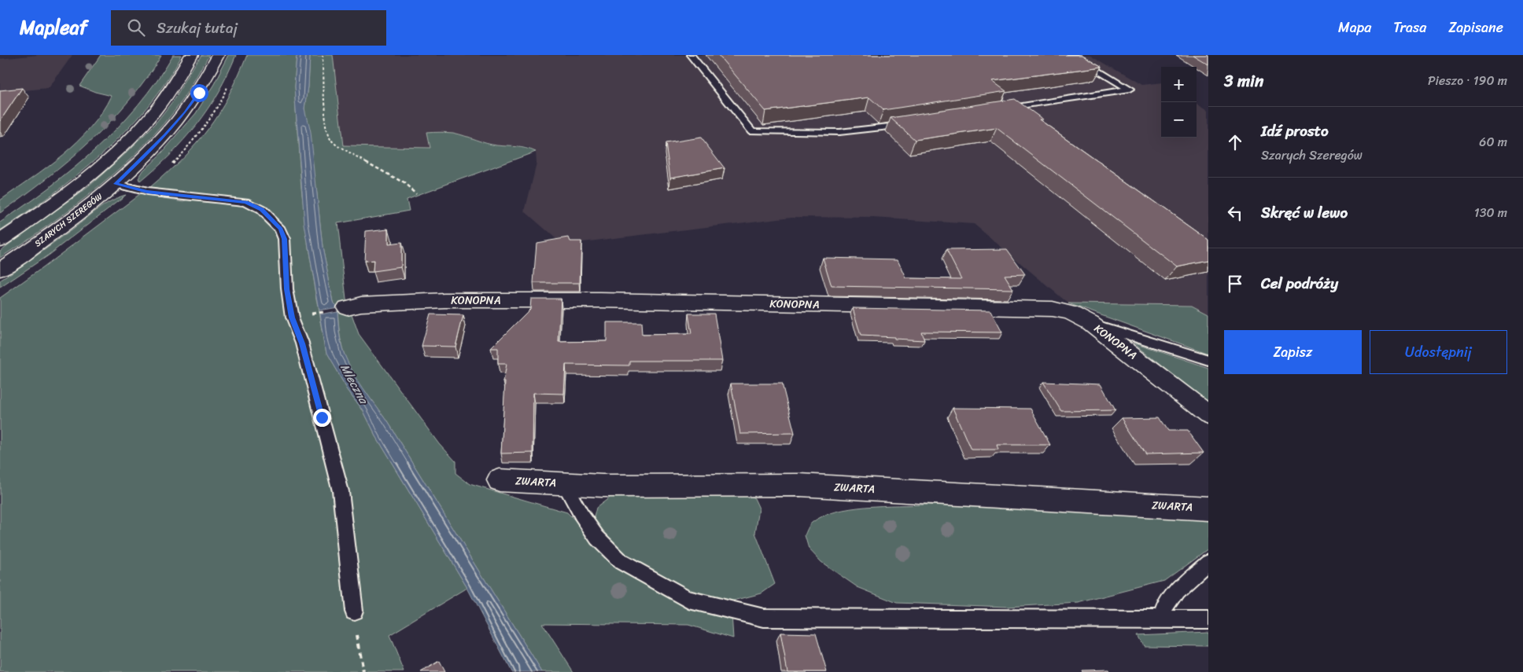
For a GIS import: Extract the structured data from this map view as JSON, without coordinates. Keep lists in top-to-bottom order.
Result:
{
  "streets": {
    "street": ["SZARYCH SZEREGÓW", "KONOPNA", "ZWARTA"]
  },
  "water": ["Mleczna"],
  "page": {
    "header": "Mapleaf",
    "search": "Szukaj tutaj",
    "nav": ["Mapa", "Trasa", "Zapisane"],
    "heading": ["3 min", "Pieszo · 190 m"],
    "map_buttons": ["+", "−"],
    "list": [
      ["Idź prosto", "Szarych Szeregów", "60 m"],
      ["Skręć w lewo", "130 m"],
      "Cel podróży"
    ],
    "buttons": ["Zapisz", "Udostępnij"]
  }
}
